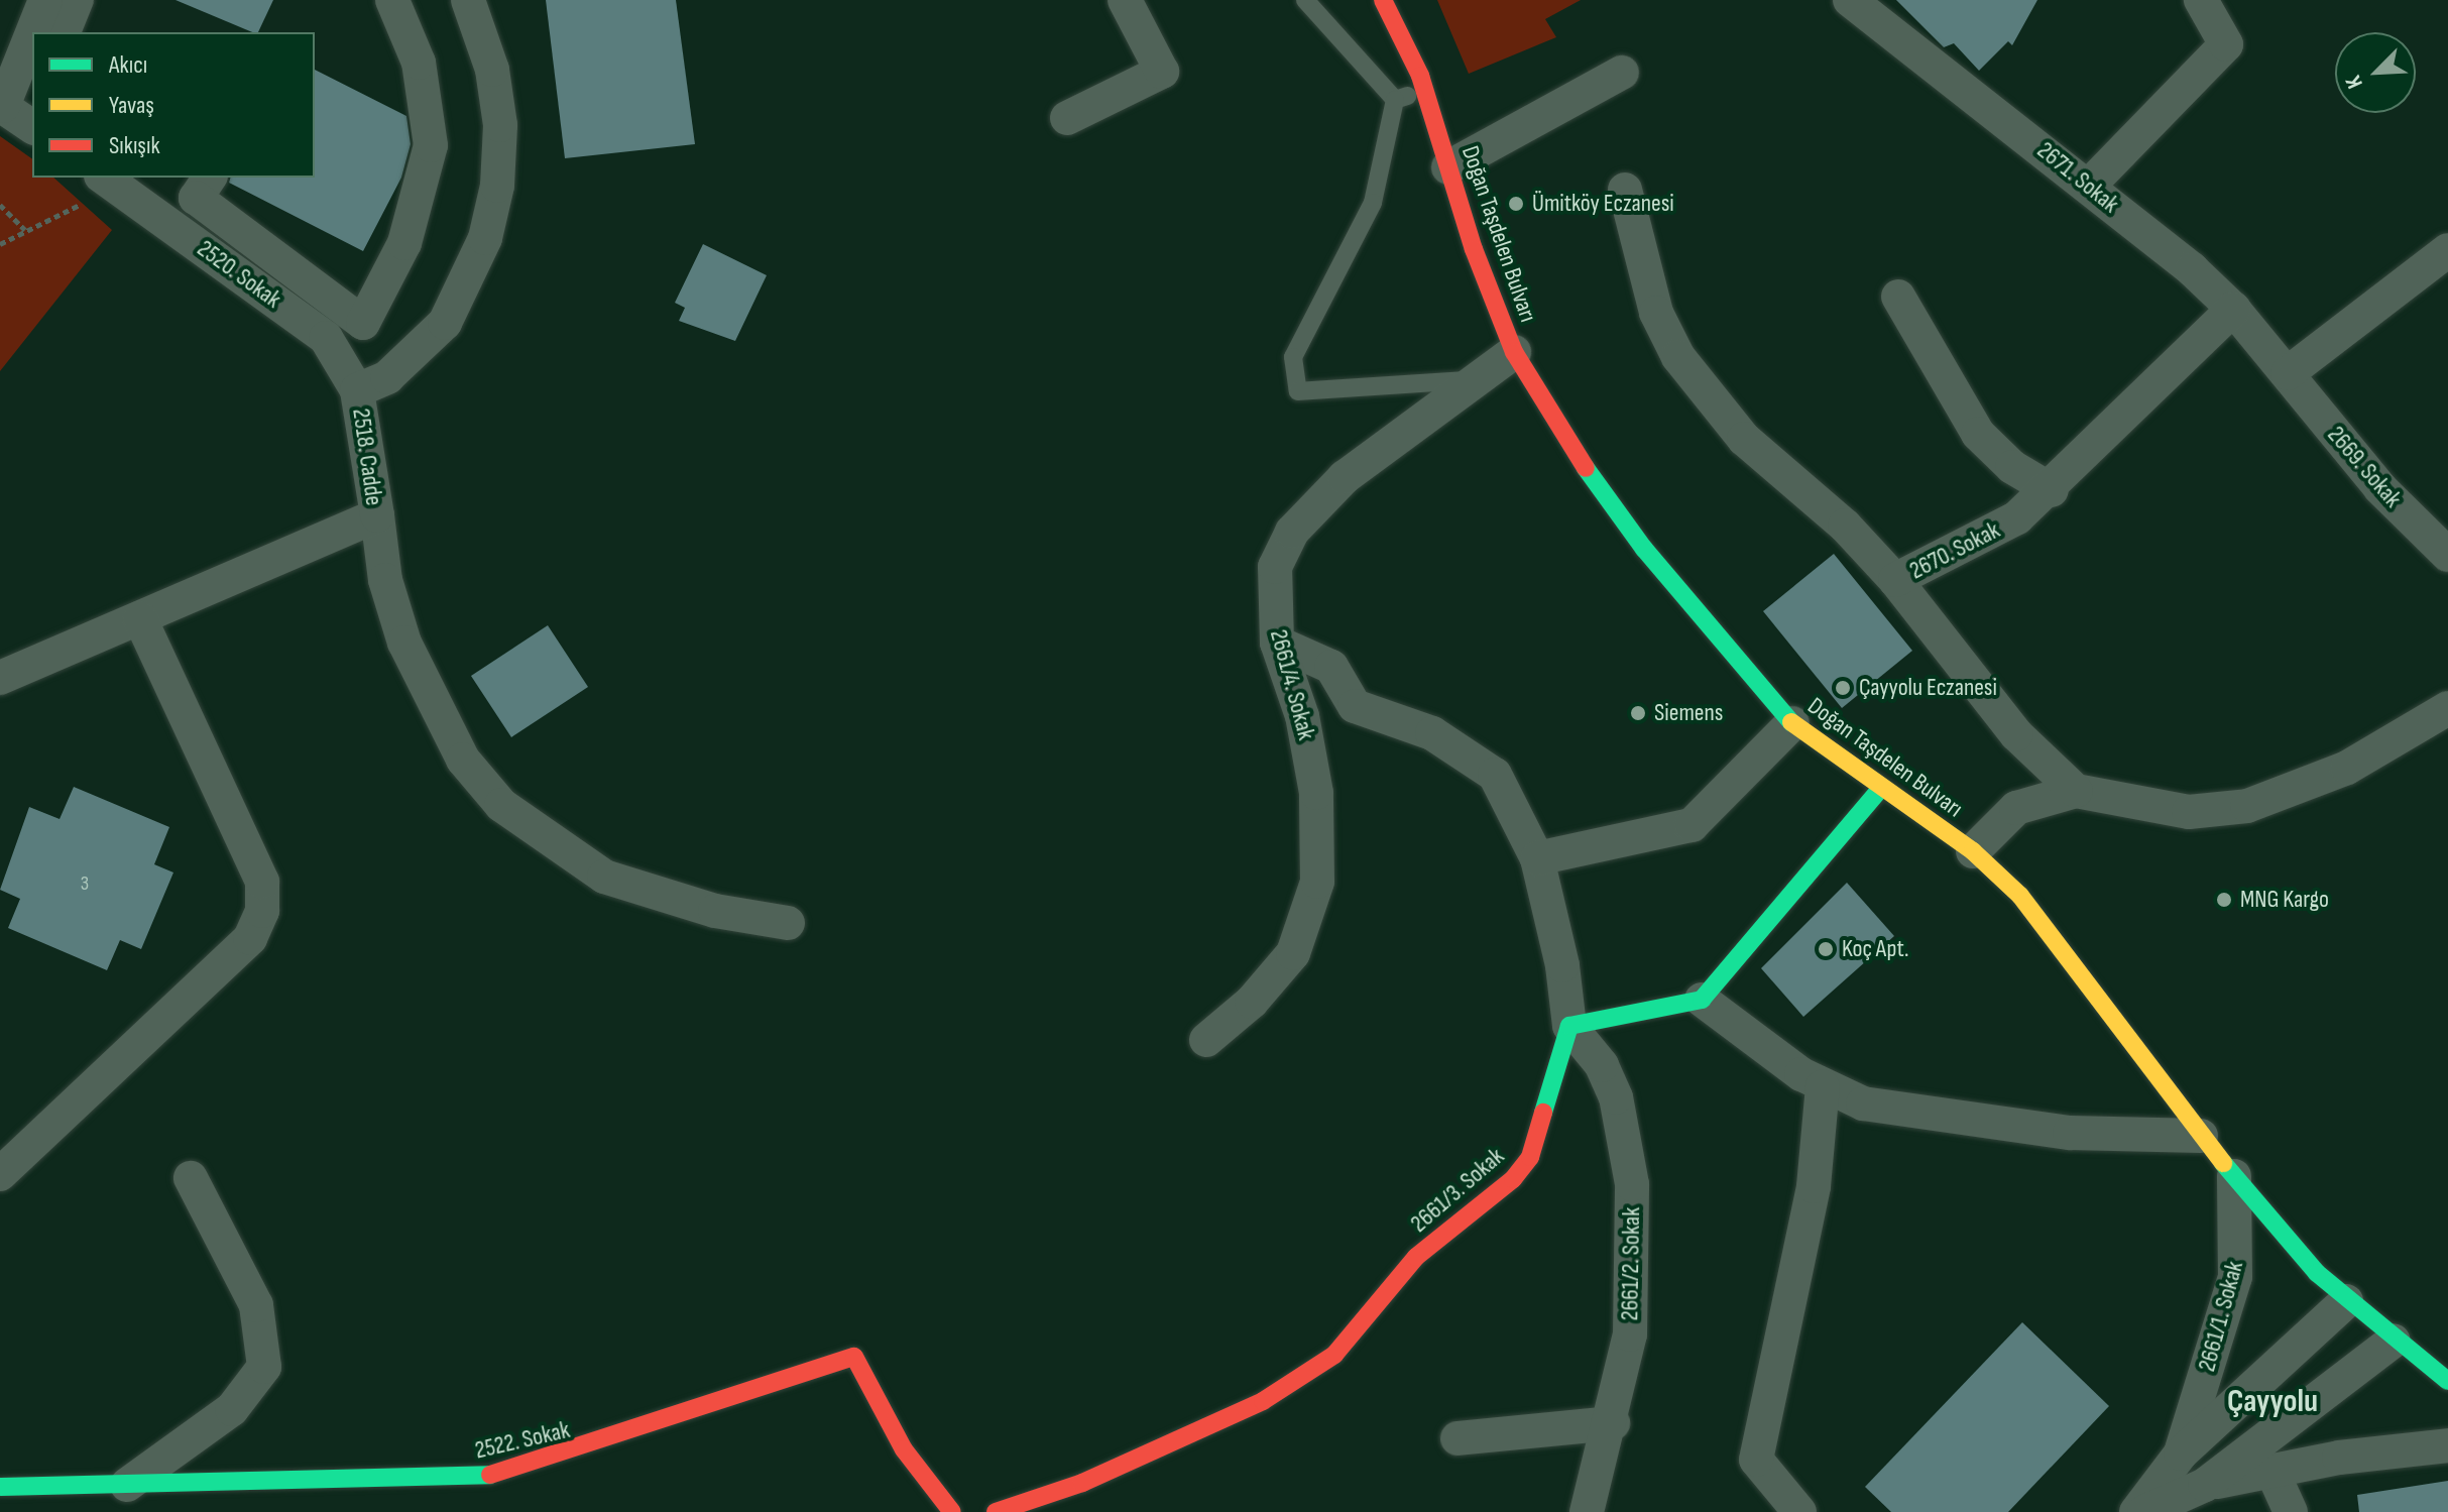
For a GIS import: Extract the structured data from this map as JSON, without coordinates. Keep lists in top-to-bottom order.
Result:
{
  "streets": {
    "street": [
      "2671. Sokak",
      "Doğan Taşdelen Bulvarı",
      "2520. Sokak",
      "2518. Cadde",
      "2669. Sokak",
      "2670. Sokak",
      "2661/4. Sokak",
      "2661/3. Sokak",
      "2661/2. Sokak",
      "2661/1. Sokak",
      "2522. Sokak"
    ]
  },
  "crossings": [
    ["2671. Sokak", "2669. Sokak"],
    ["2671. Sokak", "2670. Sokak"],
    ["Doğan Taşdelen Bulvarı", "2661/4. Sokak"],
    ["Doğan Taşdelen Bulvarı", "2661/1. Sokak"],
    ["2520. Sokak", "2518. Cadde"],
    ["2661/3. Sokak", "2661/2. Sokak"]
  ],
  "districts": ["Çayyolu"],
  "places": [
    "Ümitköy Eczanesi",
    "Çayyolu Eczanesi",
    "Siemens",
    "MNG Kargo",
    "Koç Apt."
  ],
  "house_numbers": ["3"],
  "legend": ["Akıcı", "Yavaş", "Sıkışık"],
  "north": "bottom left"
}
